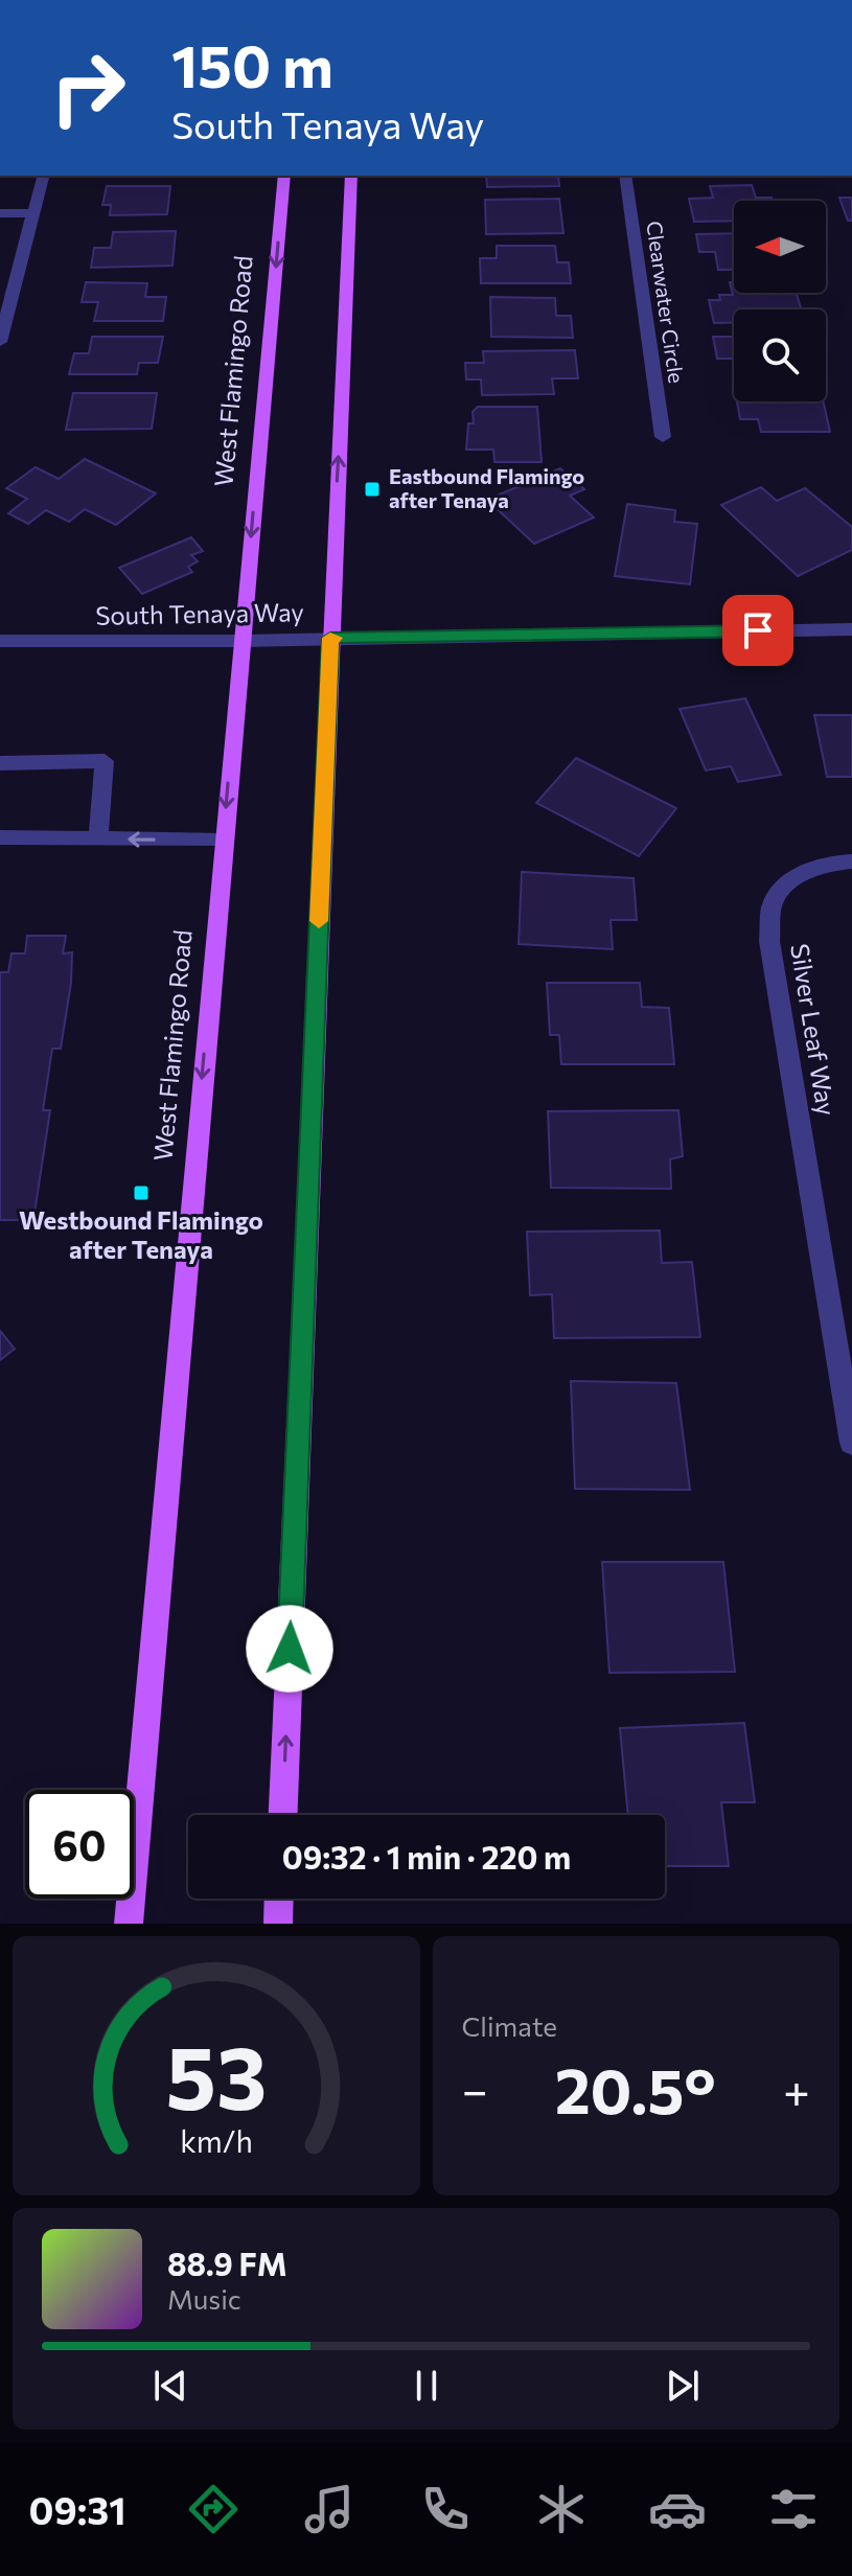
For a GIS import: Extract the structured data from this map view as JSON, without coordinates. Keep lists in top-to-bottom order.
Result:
{
  "streets": {
    "main road": ["West Flamingo Road"],
    "street": ["Clearwater Circle", "South Tenaya Way", "Silver Leaf Way"]
  },
  "crossings": [
    ["West Flamingo Road", "South Tenaya Way"]
  ],
  "places": {
    "transit": ["Eastbound Flamingo after Tenaya", "Westbound Flamingo after Tenaya"]
  },
  "north": "left",
  "page": {
    "turn": ["150 m", "South Tenaya Way"],
    "limit": "60",
    "trip": "09:32 · 1 min · 220 m",
    "tile": "Climate",
    "heat": ["−", "20.5°", "+"],
    "song": ["88.9 FM", "Music"],
    "tabs": "09:31",
    "gauge": ["53", "km/h"]
  }
}
